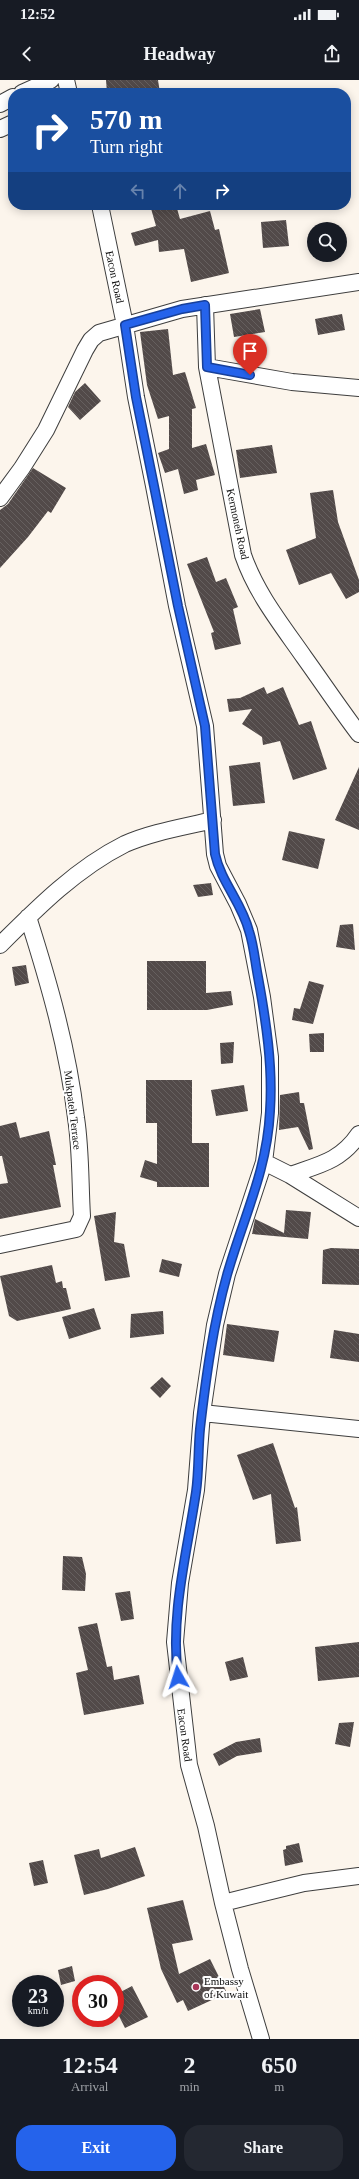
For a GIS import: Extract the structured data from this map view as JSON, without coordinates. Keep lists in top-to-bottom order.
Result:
{
  "streets": {
    "street": ["Eacon Road", "Kermoneh Road", "Mukpateh Terrace"]
  },
  "places": ["Embassy of Kuwait"],
  "page": {
    "status": "12:52",
    "header": "Headway",
    "turn": ["570 m", "Turn right"],
    "speed": "23 km/h",
    "limit": "30",
    "eta": [
      "12:54",
      "Arrival",
      "2",
      "min",
      "650",
      "m"
    ],
    "buttons": ["Exit", "Share"]
  }
}
